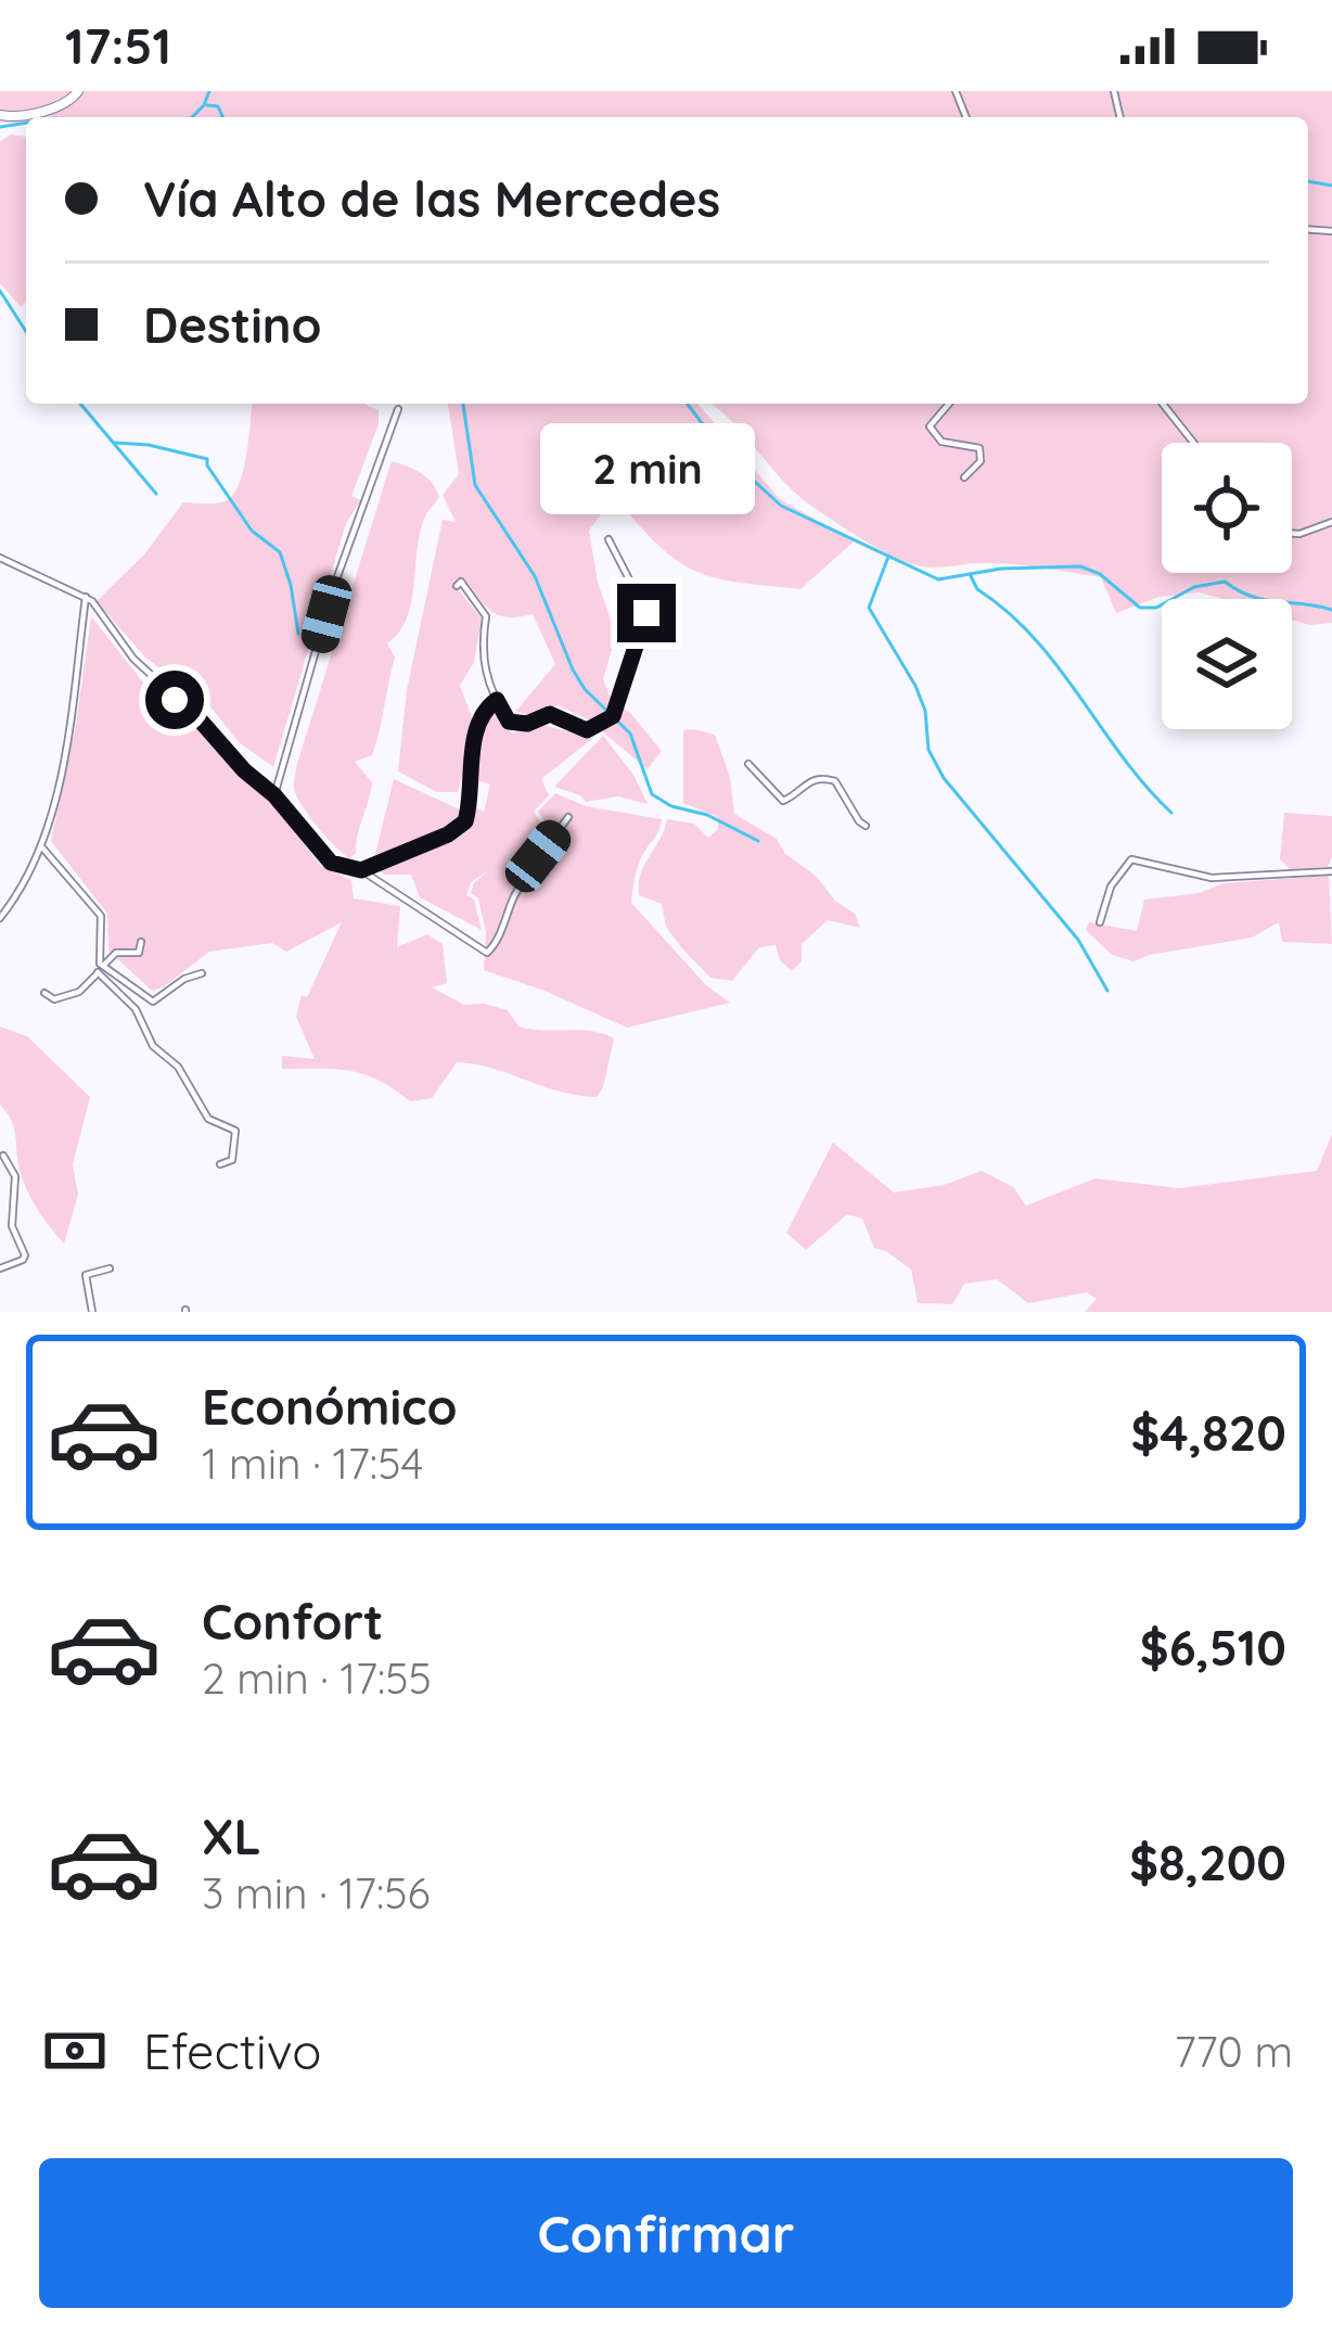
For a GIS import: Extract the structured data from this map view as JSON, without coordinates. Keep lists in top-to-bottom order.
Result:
{
  "page": {
    "status": "17:51",
    "banner": ["Vía Alto de las Mercedes", "Destino"],
    "bubble": "2 min",
    "list": [
      {
        "name": "Económico",
        "note": "1 min · 17:54",
        "value": "$4,820"
      },
      {
        "name": "Confort",
        "note": "2 min · 17:55",
        "value": "$6,510"
      },
      {
        "name": "XL",
        "note": "3 min · 17:56",
        "value": "$8,200"
      }
    ],
    "pay": ["Efectivo", "770 m"],
    "buttons": "Confirmar"
  }
}
